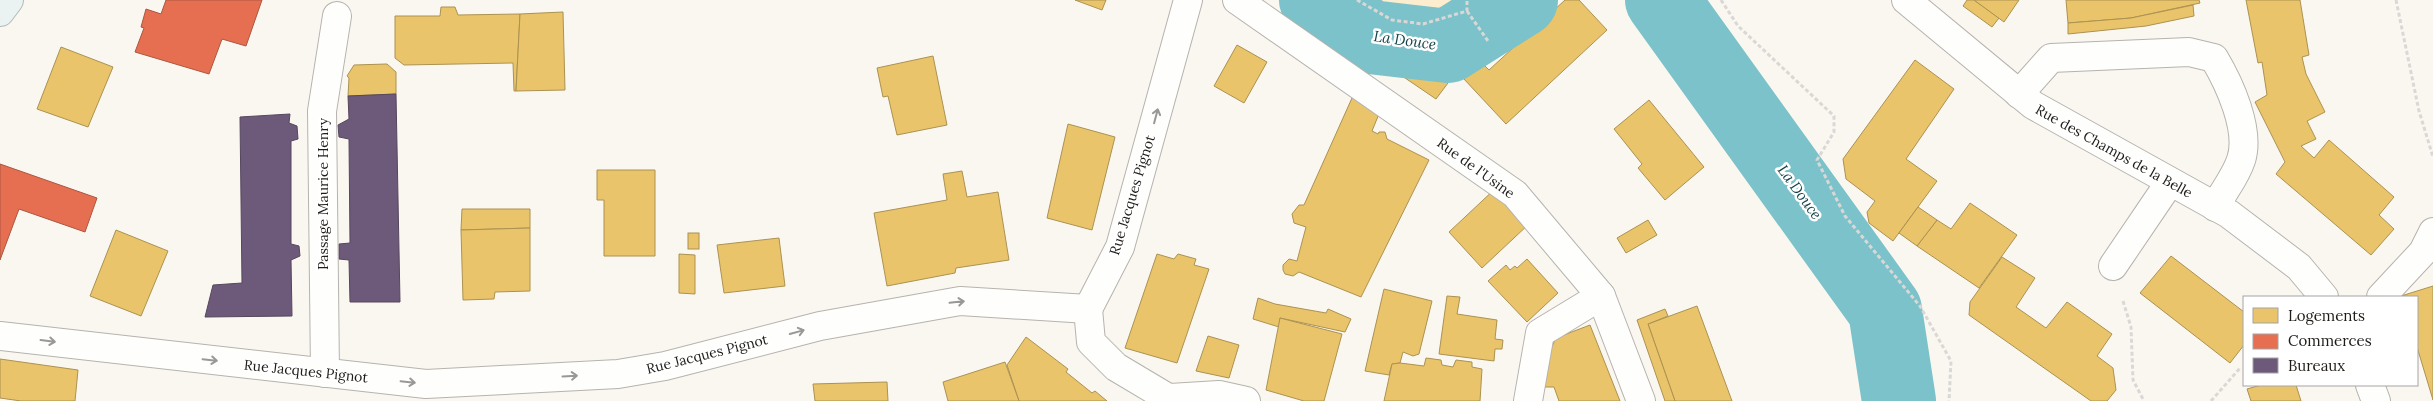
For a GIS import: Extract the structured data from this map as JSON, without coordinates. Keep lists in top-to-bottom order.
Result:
{
  "streets": {
    "street": [
      "Rue des Champs de la Belle",
      "Rue de l'Usine",
      "Passage Maurice Henry",
      "Rue Jacques Pignot"
    ]
  },
  "crossings": [
    ["Passage Maurice Henry", "Rue Jacques Pignot"]
  ],
  "one_way": ["Rue Jacques Pignot"],
  "water": ["La Douce"],
  "legend": ["Logements", "Commerces", "Bureaux"]
}
